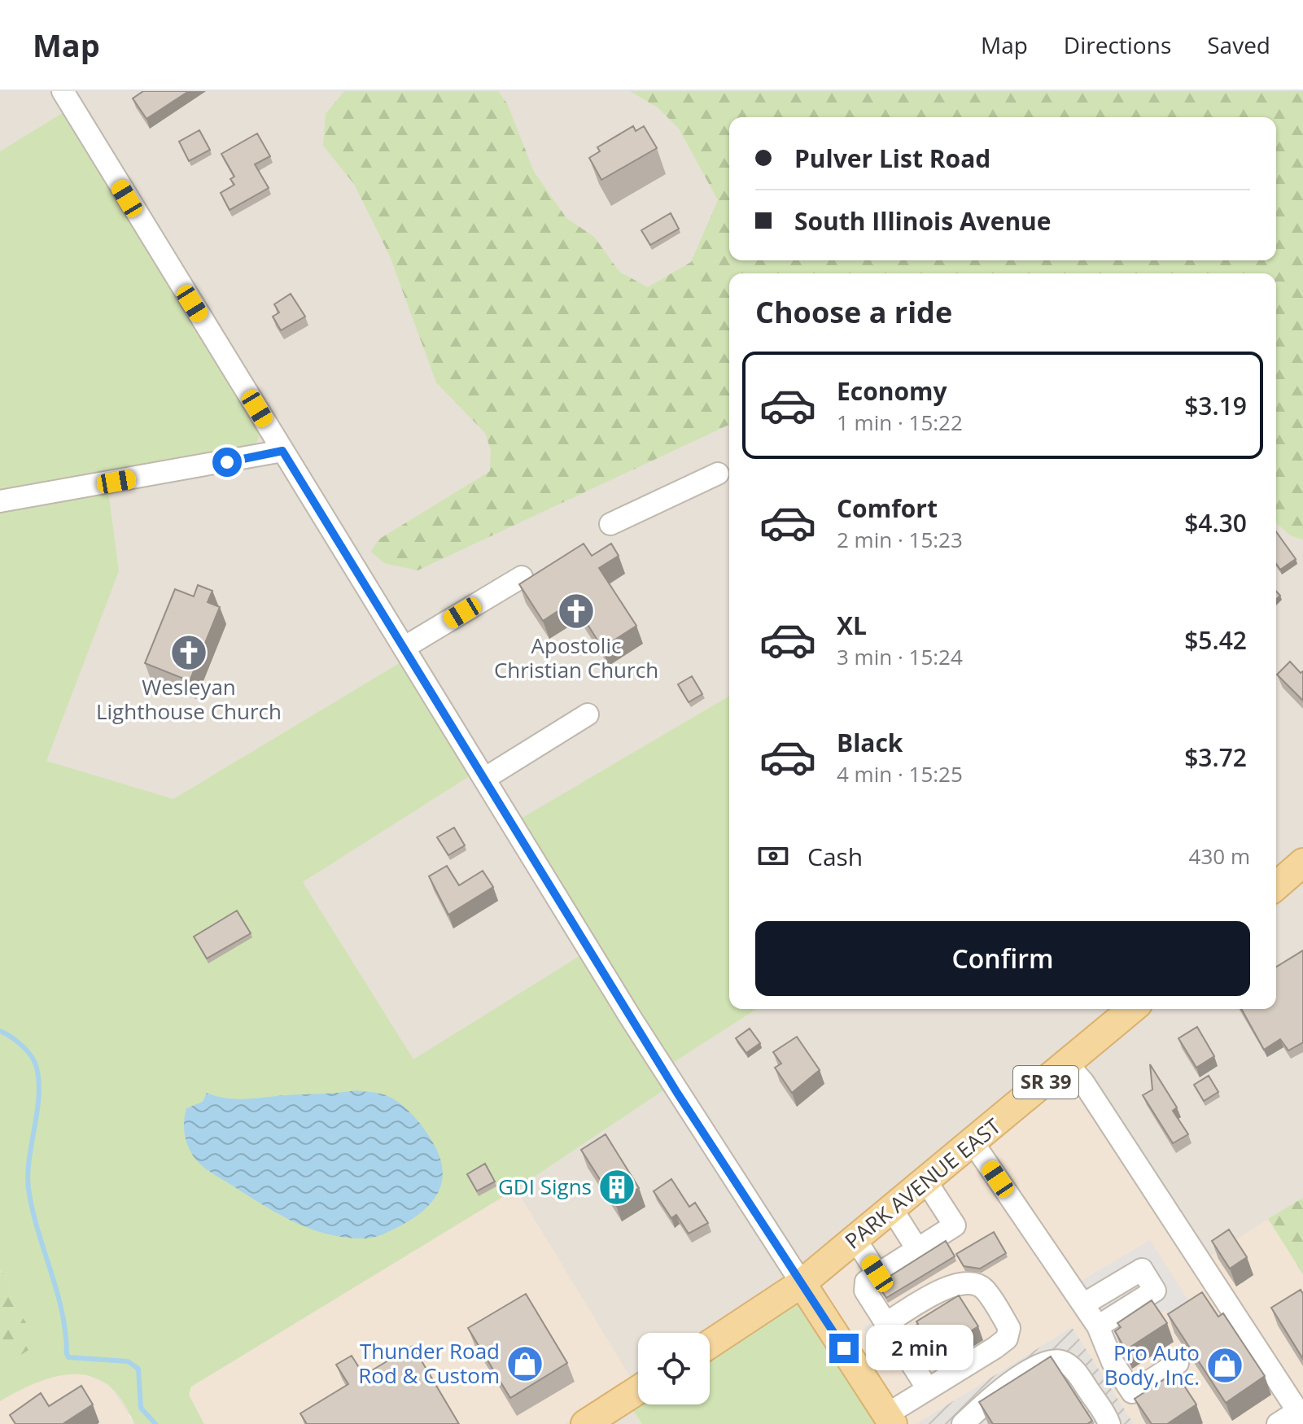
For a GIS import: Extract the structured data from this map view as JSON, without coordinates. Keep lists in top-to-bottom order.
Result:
{
  "streets": {
    "main road": ["SR 39", "PARK AVENUE EAST"]
  },
  "places": {
    "church": ["Apostolic Christian Church", "Wesleyan Lighthouse Church"],
    "building": ["GDI Signs"],
    "shop": ["Thunder Road Rod & Custom", "Pro Auto Body, Inc."]
  },
  "page": {
    "header": "Map",
    "nav": ["Map", "Directions", "Saved"],
    "banner": ["Pulver List Road", "South Illinois Avenue"],
    "heading": "Choose a ride",
    "list": [
      {
        "name": "Economy",
        "note": "1 min · 15:22",
        "value": "$3.19"
      },
      {
        "name": "Comfort",
        "note": "2 min · 15:23",
        "value": "$4.30"
      },
      {
        "name": "XL",
        "note": "3 min · 15:24",
        "value": "$5.42"
      },
      {
        "name": "Black",
        "note": "4 min · 15:25",
        "value": "$3.72"
      }
    ],
    "pay": ["Cash", "430 m"],
    "buttons": "Confirm",
    "bubble": "2 min"
  }
}
